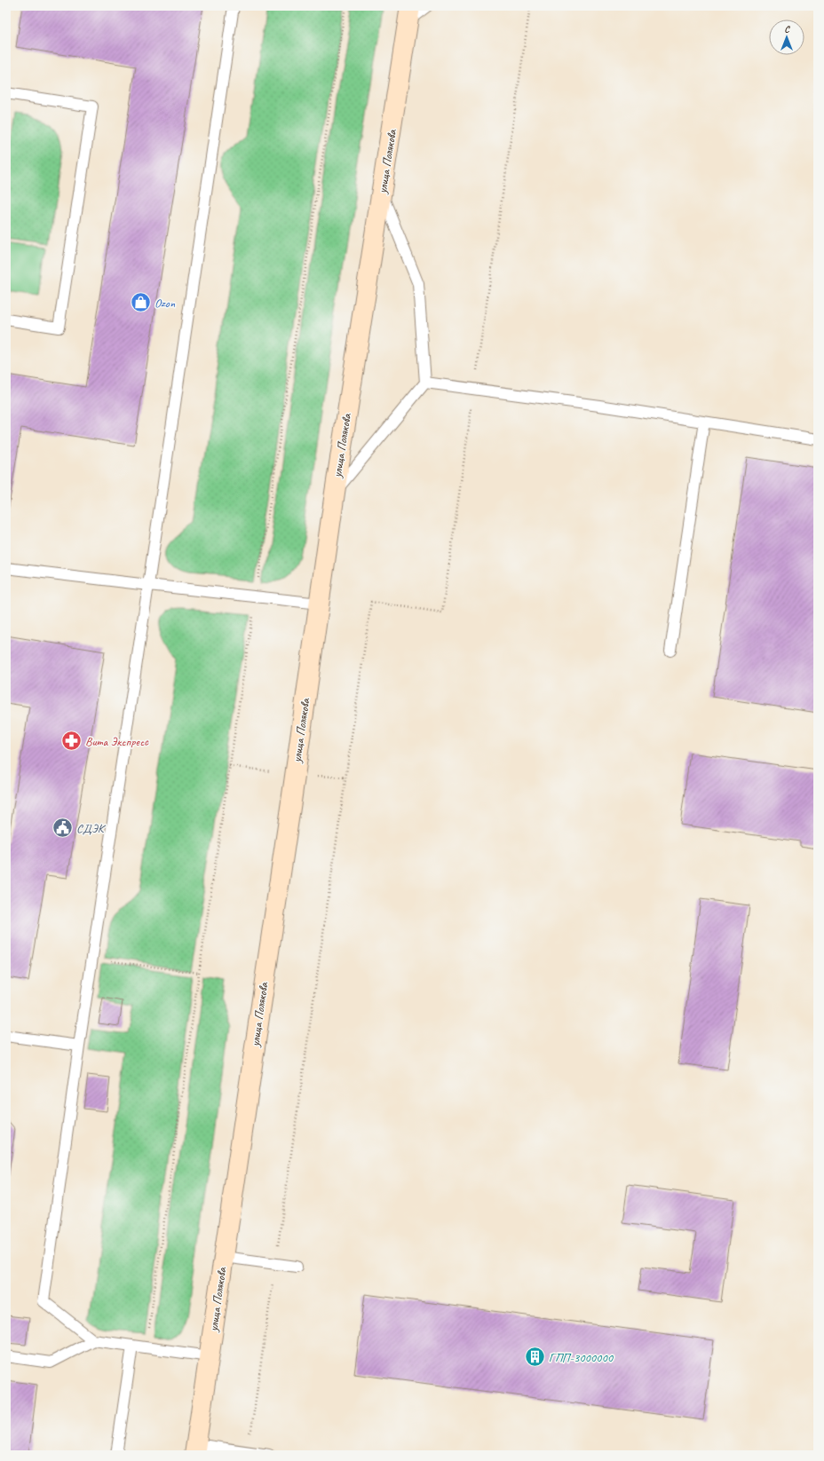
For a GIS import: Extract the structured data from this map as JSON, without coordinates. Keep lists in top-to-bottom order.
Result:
{
  "streets": {
    "main road": ["улица Полякова"]
  },
  "places": {
    "shop": ["Ozon"],
    "pharmacy": ["Вита Экспресс"],
    "public building": ["СДЭК"],
    "building": ["ГПП-3000000"]
  },
  "north": "top"
}
